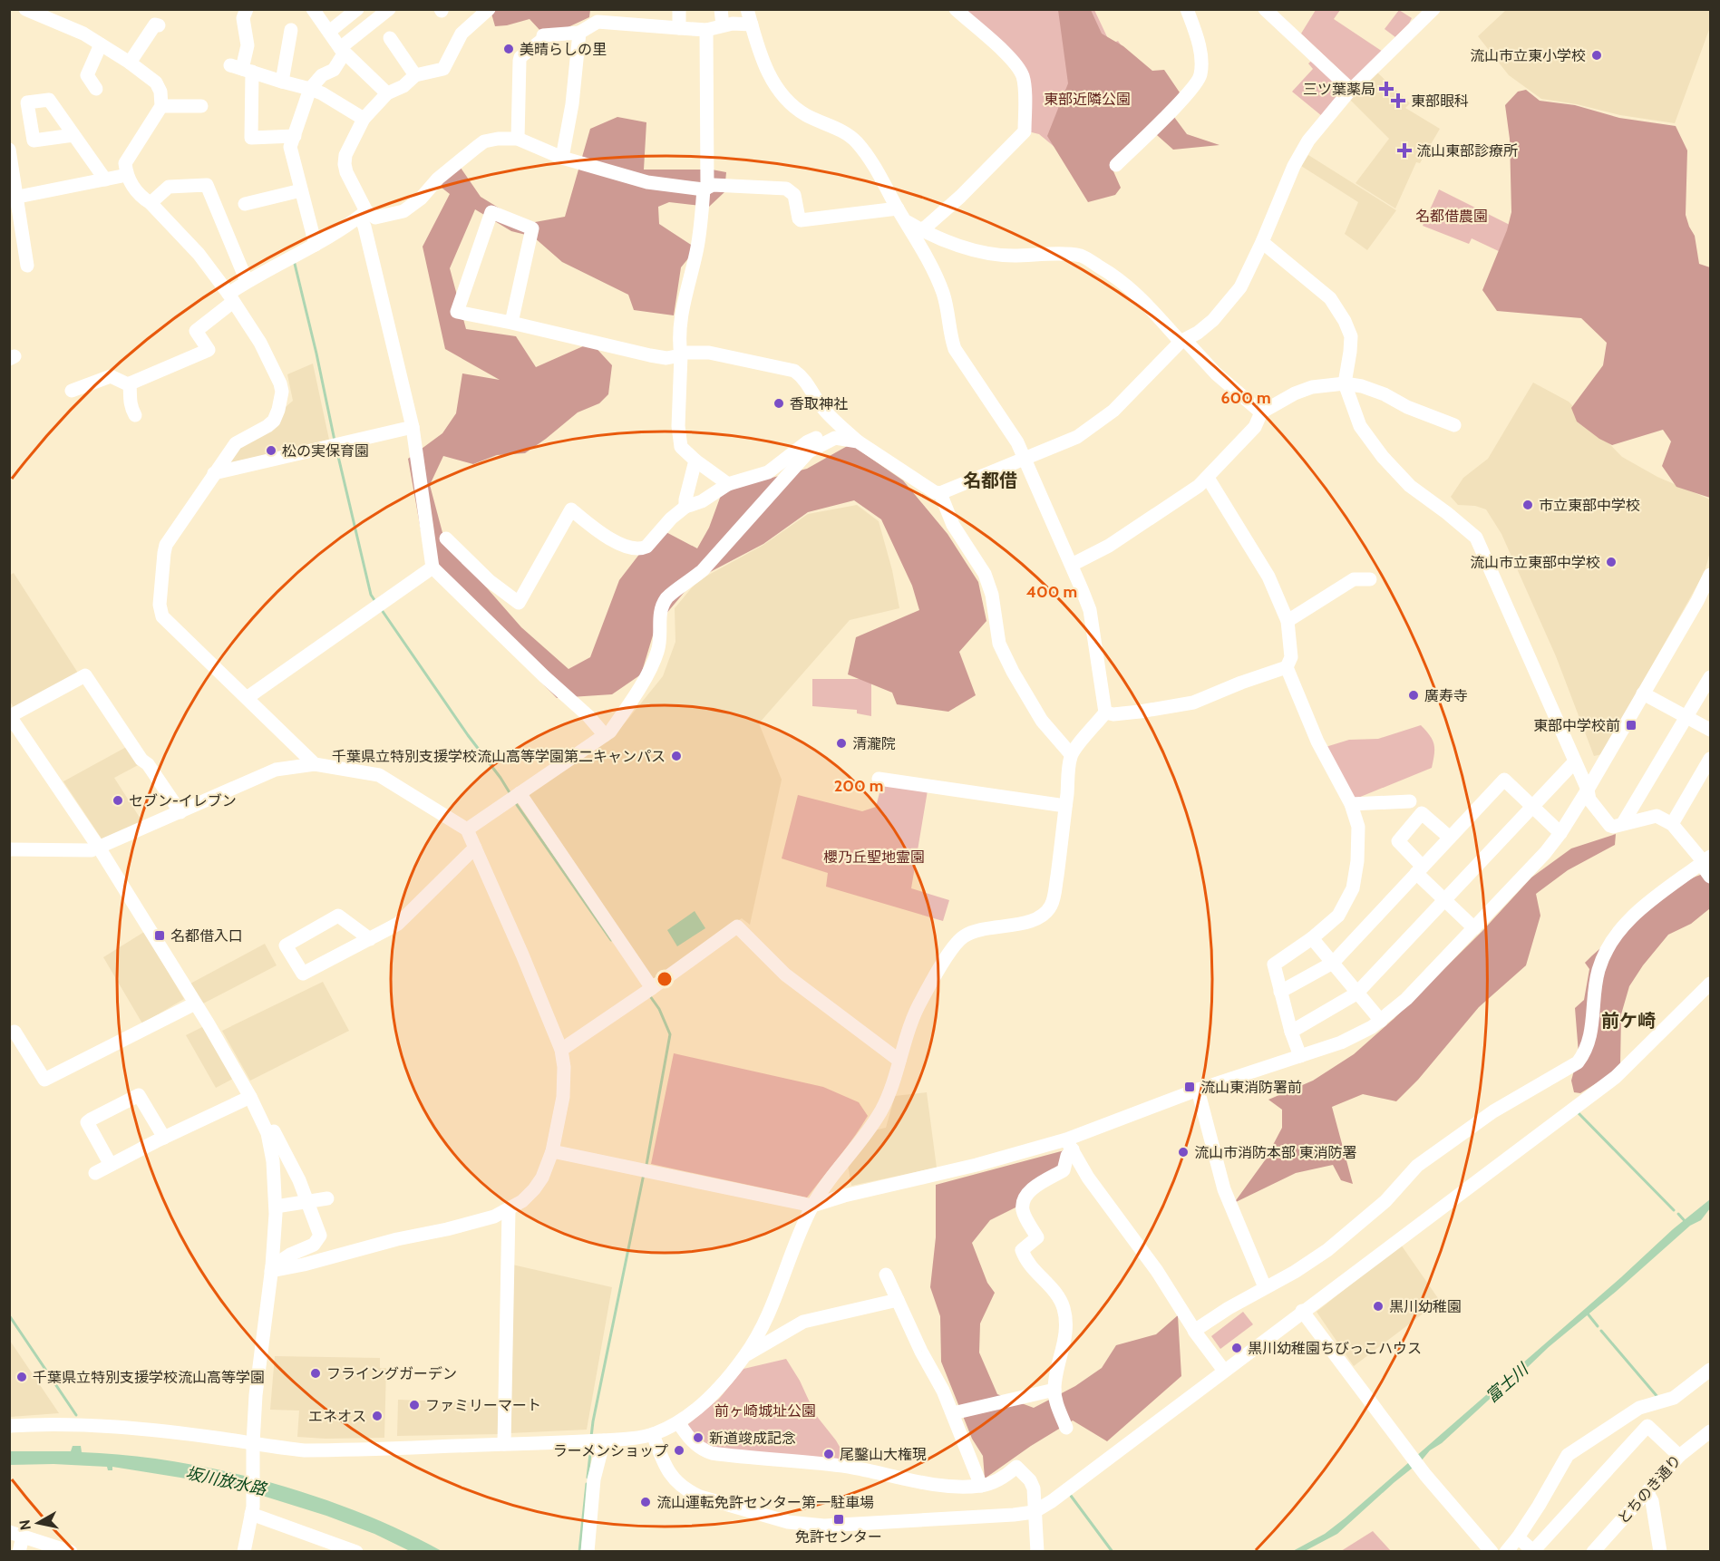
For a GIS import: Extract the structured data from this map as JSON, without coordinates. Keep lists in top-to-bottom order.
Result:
{
  "streets": {
    "street": ["とちのき通り"]
  },
  "districts": ["名都借", "前ケ崎"],
  "water": ["富士川", "坂川放水路"],
  "parks": [
    "東部近隣公園",
    "名都借農園",
    "櫻乃丘聖地霊園",
    "前ヶ崎城址公園"
  ],
  "places": {
    "other": [
      "美晴らしの里",
      "流山市立東小学校",
      "香取神社",
      "松の実保育園",
      "市立東部中学校",
      "流山市立東部中学校",
      "廣寿寺",
      "清瀧院",
      "千葉県立特別支援学校流山高等学園第二キャンパス",
      "セブン-イレブン",
      "流山市消防本部 東消防署",
      "黒川幼稚園",
      "黒川幼稚園ちびっこハウス",
      "フライングガーデン",
      "千葉県立特別支援学校流山高等学園",
      "ファミリーマート",
      "エネオス",
      "新道竣成記念",
      "ラーメンショップ",
      "尾鑿山大権現",
      "流山運転免許センター第一駐車場"
    ],
    "health": ["三ツ葉薬局", "東部眼科", "流山東部診療所"],
    "transit": [
      "東部中学校前",
      "名都借入口",
      "流山東消防署前",
      "免許センター"
    ]
  },
  "north": "left",
  "rings": ["600 m", "400 m", "200 m"]
}
